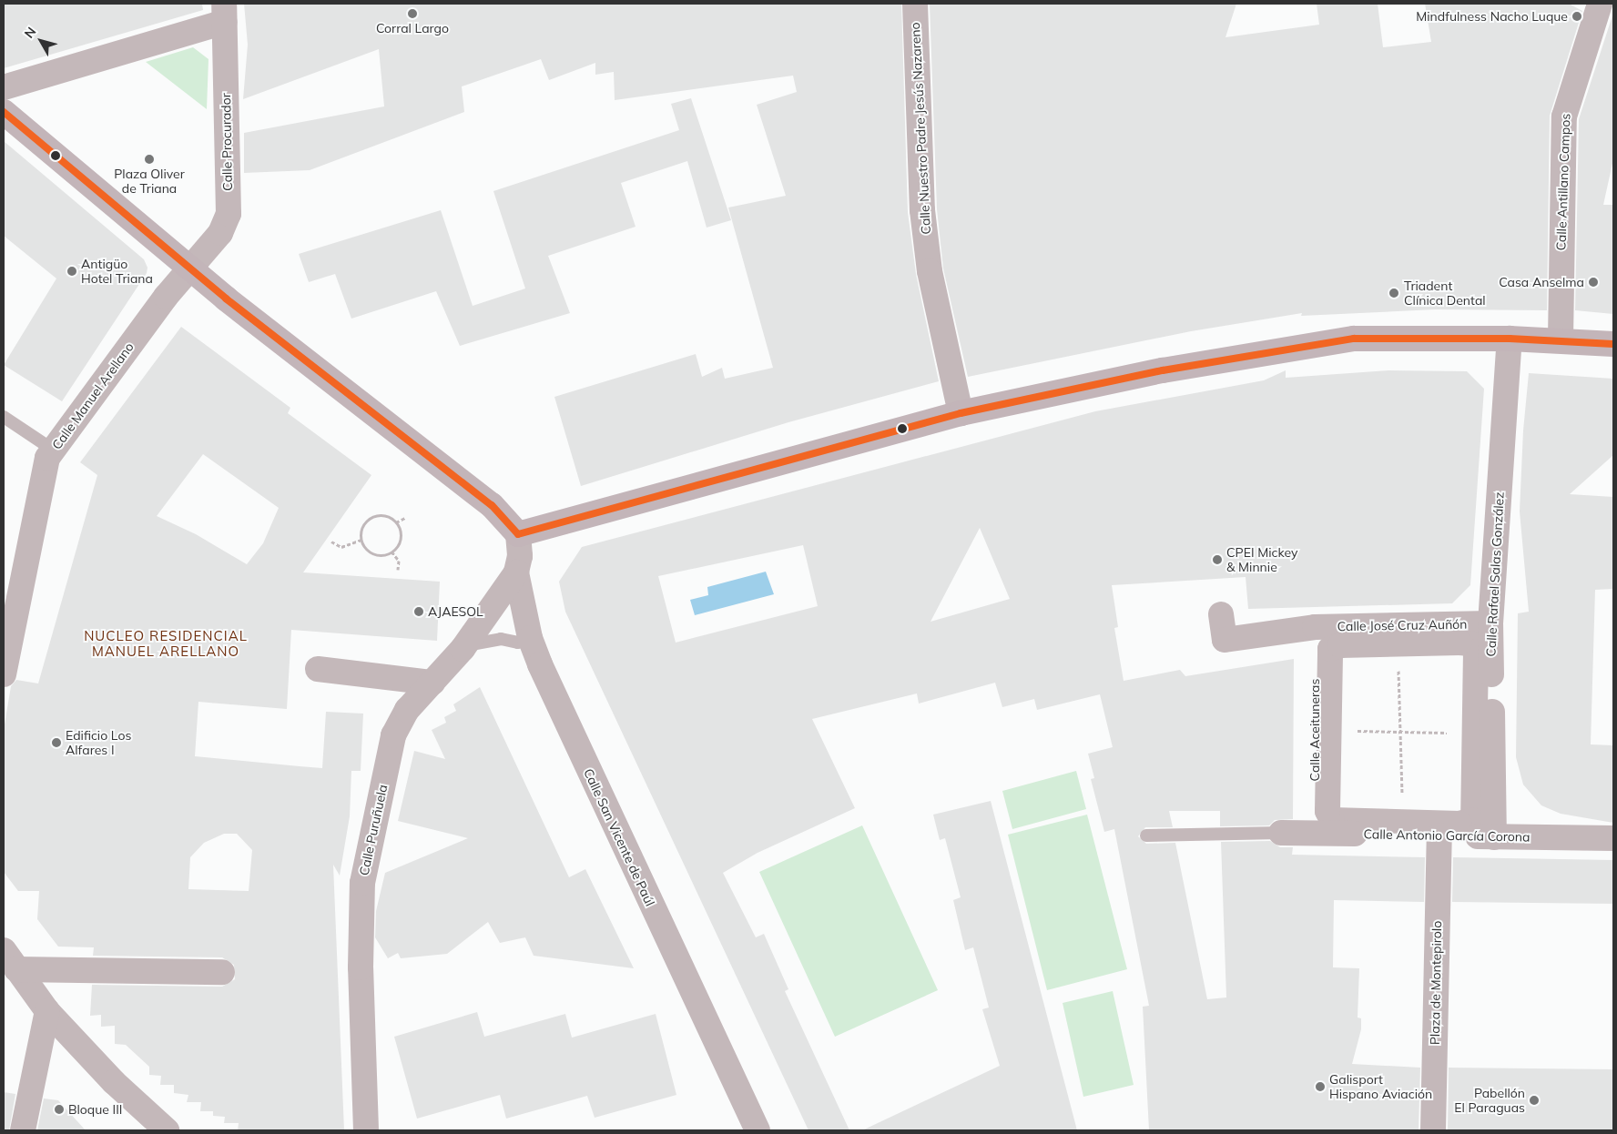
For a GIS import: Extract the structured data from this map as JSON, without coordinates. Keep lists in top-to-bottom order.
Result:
{
  "streets": {
    "street": [
      "Calle Nuestro Padre Jesús Nazareno",
      "Calle Procurador",
      "Calle Antillano Campos",
      "Calle Manuel Arellano",
      "Calle Rafael Salas González",
      "Calle José Cruz Auñón",
      "Calle Aceituneras",
      "Calle Puruñuela",
      "Calle Antonio García Corona",
      "Calle San Vicente de Paúl",
      "Plaza de Montepirolo"
    ]
  },
  "crossings": [
    ["Calle Procurador", "Calle Manuel Arellano"],
    ["Calle Rafael Salas González", "Calle José Cruz Auñón"],
    ["Calle Rafael Salas González", "Calle Antonio García Corona"],
    ["Calle José Cruz Auñón", "Calle Aceituneras"],
    ["Calle Aceituneras", "Calle Antonio García Corona"],
    ["Calle Puruñuela", "Calle San Vicente de Paúl"],
    ["Calle Antonio García Corona", "Plaza de Montepirolo"]
  ],
  "districts": ["NUCLEO RESIDENCIAL MANUEL ARELLANO"],
  "places": [
    "Corral Largo",
    "Mindfulness Nacho Luque",
    "Plaza Oliver de Triana",
    "Antigüo Hotel Triana",
    "Casa Anselma",
    "Triadent Clínica Dental",
    "CPEI Mickey & Minnie",
    "AJAESOL",
    "Edificio Los Alfares I",
    "Galisport Hispano Aviación",
    "Pabellón El Paraguas",
    "Bloque III"
  ],
  "north": "top left"
}
